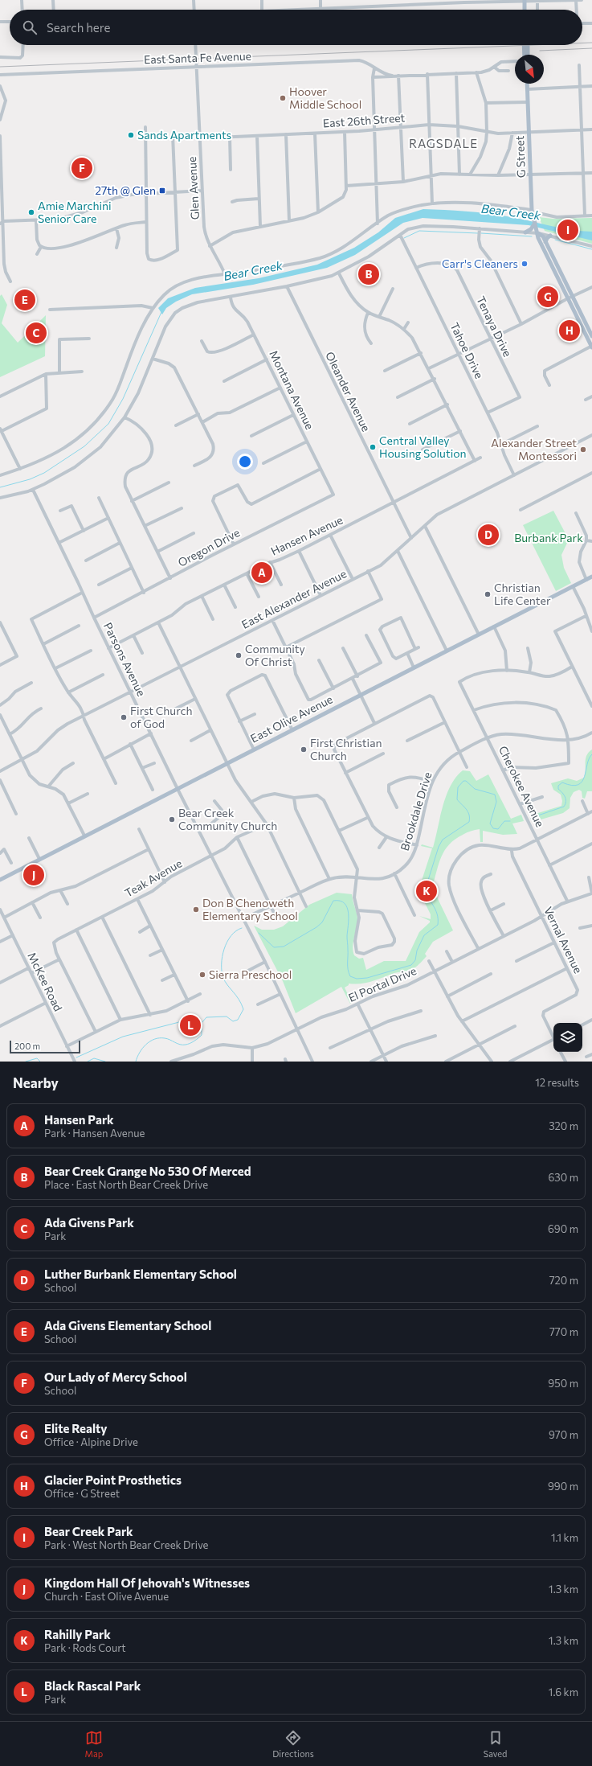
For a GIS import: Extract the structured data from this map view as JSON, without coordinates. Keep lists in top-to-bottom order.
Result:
{
  "streets": {
    "main road": ["G Street", "East Olive Avenue"],
    "street": [
      "East Santa Fe Avenue",
      "East 26th Street",
      "Glen Avenue",
      "Tenaya Drive",
      "Tahoe Drive",
      "Montana Avenue",
      "Oleander Avenue",
      "Hansen Avenue",
      "Oregon Drive",
      "East Alexander Avenue",
      "Parsons Avenue",
      "Cherokee Avenue",
      "Brookdale Drive",
      "Teak Avenue",
      "Vernal Avenue",
      "McKee Road",
      "El Portal Drive"
    ]
  },
  "crossings": [
    ["East Santa Fe Avenue", "Glen Avenue"],
    ["East 26th Street", "G Street"],
    ["East 26th Street", "Glen Avenue"],
    ["Tenaya Drive", "Tahoe Drive"],
    ["Tahoe Drive", "East Alexander Avenue"],
    ["Montana Avenue", "Oregon Drive"],
    ["Oleander Avenue", "Hansen Avenue"],
    ["Oleander Avenue", "East Alexander Avenue"],
    ["Hansen Avenue", "Parsons Avenue"],
    ["Oregon Drive", "Parsons Avenue"],
    ["East Alexander Avenue", "Parsons Avenue"],
    ["Parsons Avenue", "East Olive Avenue"],
    ["Parsons Avenue", "Brookdale Drive"],
    ["Parsons Avenue", "Teak Avenue"],
    ["Parsons Avenue", "El Portal Drive"],
    ["Cherokee Avenue", "Brookdale Drive"],
    ["Cherokee Avenue", "El Portal Drive"],
    ["Vernal Avenue", "El Portal Drive"]
  ],
  "districts": ["RAGSDALE"],
  "water": ["Bear Creek"],
  "parks": ["Burbank Park"],
  "places": {
    "other": [
      "Hoover Middle School",
      "Sands Apartments",
      "Amie Marchini Senior Care",
      "Carr's Cleaners",
      "Central Valley Housing Solution",
      "Alexander Street Montessori",
      "Christian Life Center",
      "Community Of Christ",
      "First Church of God",
      "First Christian Church",
      "Bear Creek Community Church",
      "Don B Chenoweth Elementary School",
      "Sierra Preschool"
    ],
    "transit": ["27th @ Glen"]
  },
  "scale_bar": "200 m",
  "north": "bottom right",
  "page": {
    "search": "Search here",
    "pins": [
      "F",
      "I",
      "B",
      "G",
      "E",
      "H",
      "C",
      "D",
      "A",
      "J",
      "K",
      "L"
    ],
    "scale": "200 m",
    "heading": ["Nearby", "12 results"],
    "list": [
      {
        "mark": "A",
        "name": "Hansen Park",
        "note": "Park · Hansen Avenue",
        "value": "320 m"
      },
      {
        "mark": "B",
        "name": "Bear Creek Grange No 530 Of Merced",
        "note": "Place · East North Bear Creek Drive",
        "value": "630 m"
      },
      {
        "mark": "C",
        "name": "Ada Givens Park",
        "note": "Park",
        "value": "690 m"
      },
      {
        "mark": "D",
        "name": "Luther Burbank Elementary School",
        "note": "School",
        "value": "720 m"
      },
      {
        "mark": "E",
        "name": "Ada Givens Elementary School",
        "note": "School",
        "value": "770 m"
      },
      {
        "mark": "F",
        "name": "Our Lady of Mercy School",
        "note": "School",
        "value": "950 m"
      },
      {
        "mark": "G",
        "name": "Elite Realty",
        "note": "Office · Alpine Drive",
        "value": "970 m"
      },
      {
        "mark": "H",
        "name": "Glacier Point Prosthetics",
        "note": "Office · G Street",
        "value": "990 m"
      },
      {
        "mark": "I",
        "name": "Bear Creek Park",
        "note": "Park · West North Bear Creek Drive",
        "value": "1.1 km"
      },
      {
        "mark": "J",
        "name": "Kingdom Hall Of Jehovah's Witnesses",
        "note": "Church · East Olive Avenue",
        "value": "1.3 km"
      },
      {
        "mark": "K",
        "name": "Rahilly Park",
        "note": "Park · Rods Court",
        "value": "1.3 km"
      },
      {
        "mark": "L",
        "name": "Black Rascal Park",
        "note": "Park",
        "value": "1.6 km"
      }
    ],
    "nav": ["Map", "Directions", "Saved"]
  }
}
